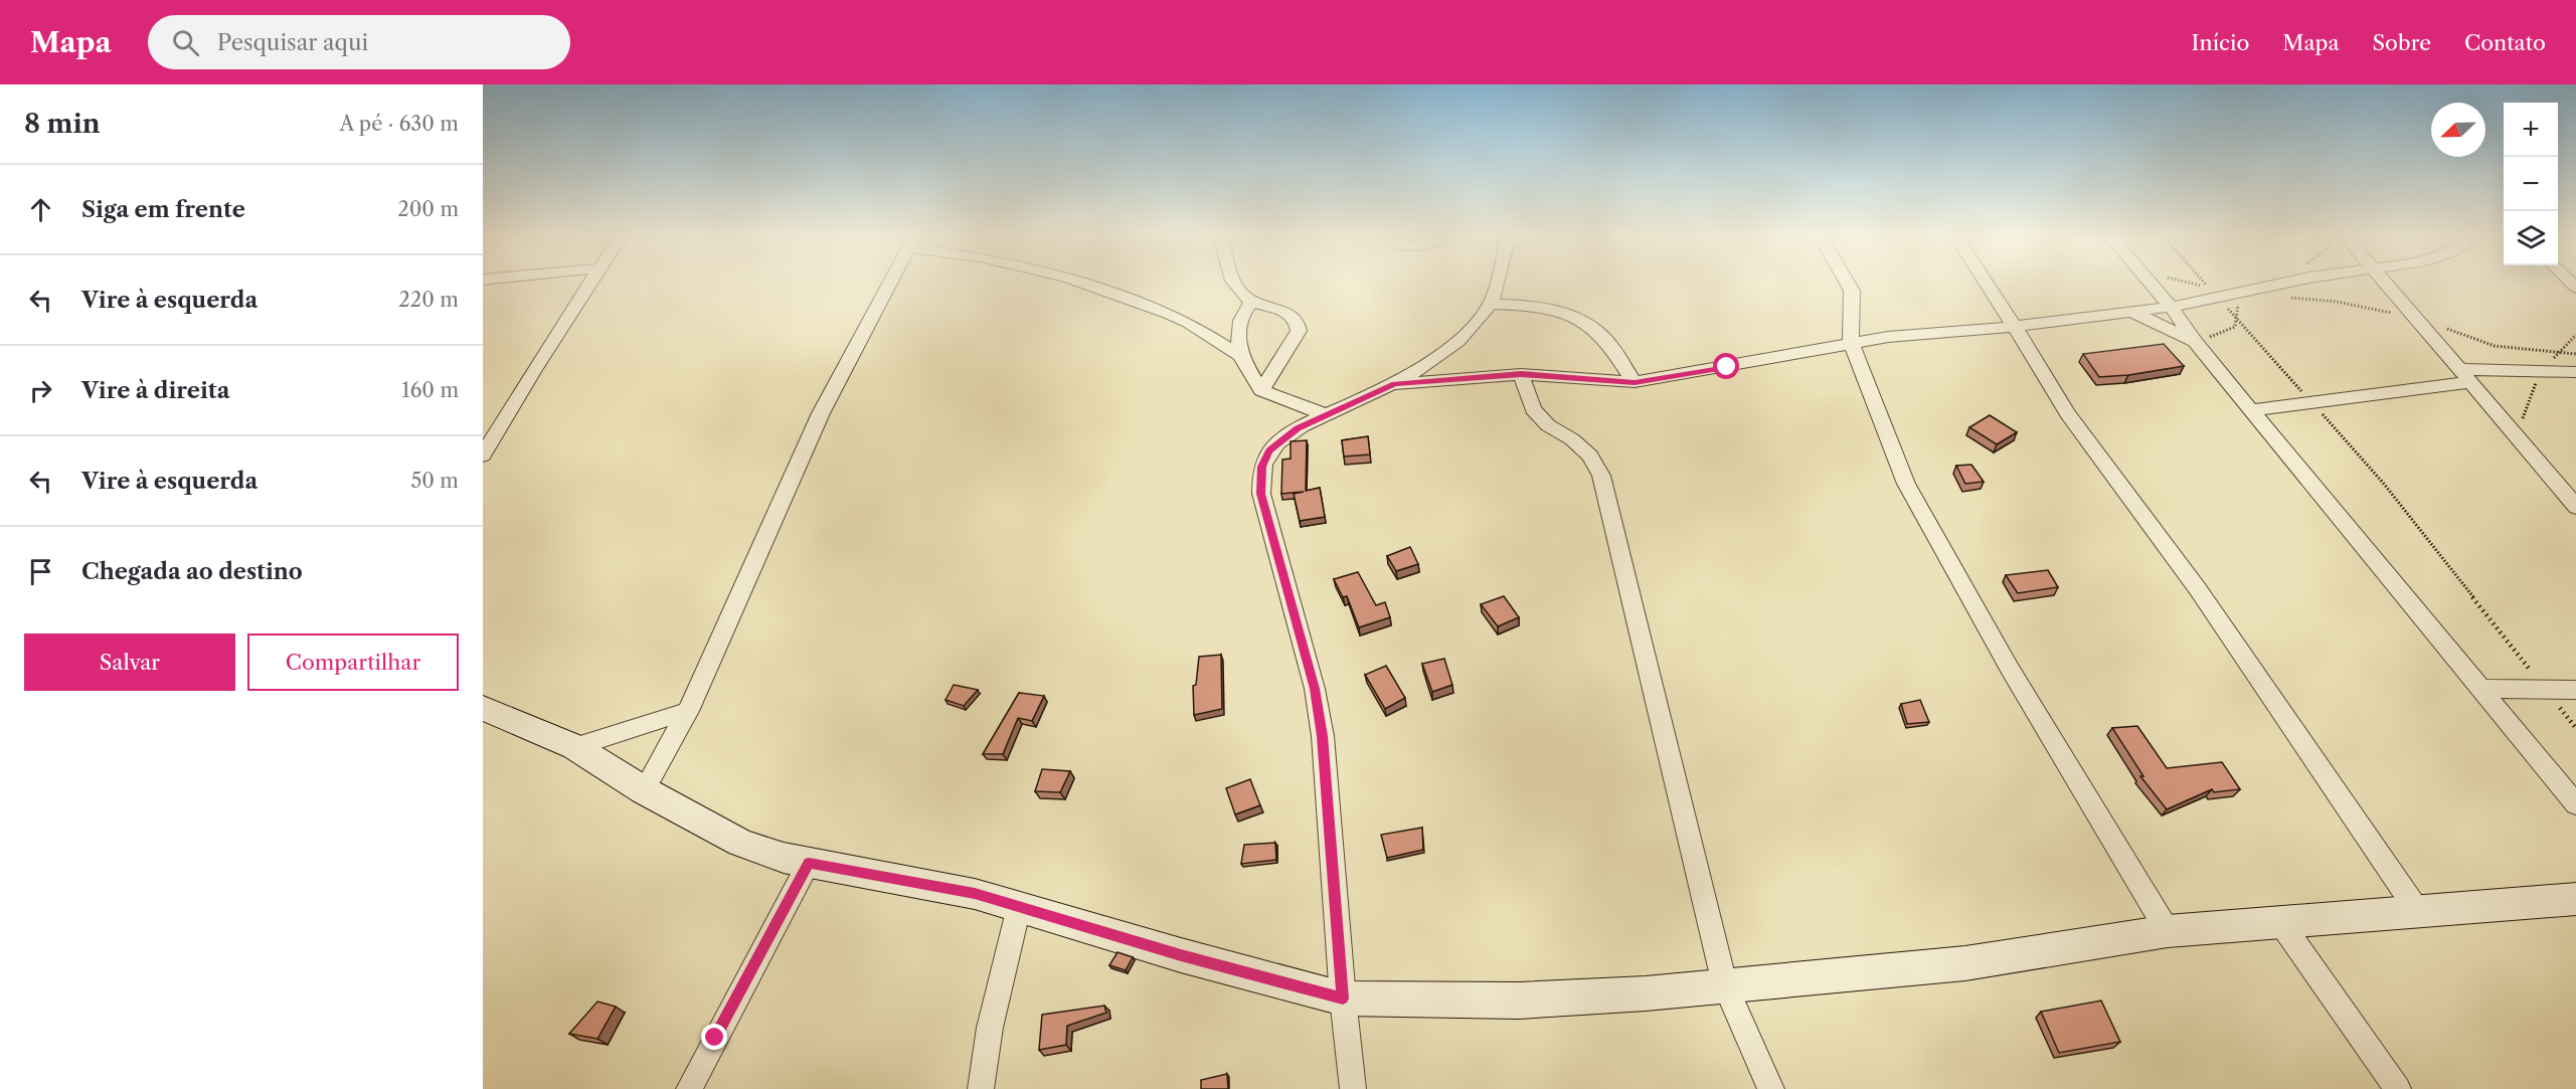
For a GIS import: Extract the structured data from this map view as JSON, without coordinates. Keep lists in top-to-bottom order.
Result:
{
  "north": "bottom left",
  "page": {
    "header": "Mapa",
    "search": "Pesquisar aqui",
    "nav": [
      "Início",
      "Mapa",
      "Sobre",
      "Contato"
    ],
    "heading": ["8 min", "A pé · 630 m"],
    "map_buttons": ["+", "−"],
    "list": [
      ["Siga em frente", "200 m"],
      ["Vire à esquerda", "220 m"],
      ["Vire à direita", "160 m"],
      ["Vire à esquerda", "50 m"],
      "Chegada ao destino"
    ],
    "buttons": ["Salvar", "Compartilhar"]
  }
}
